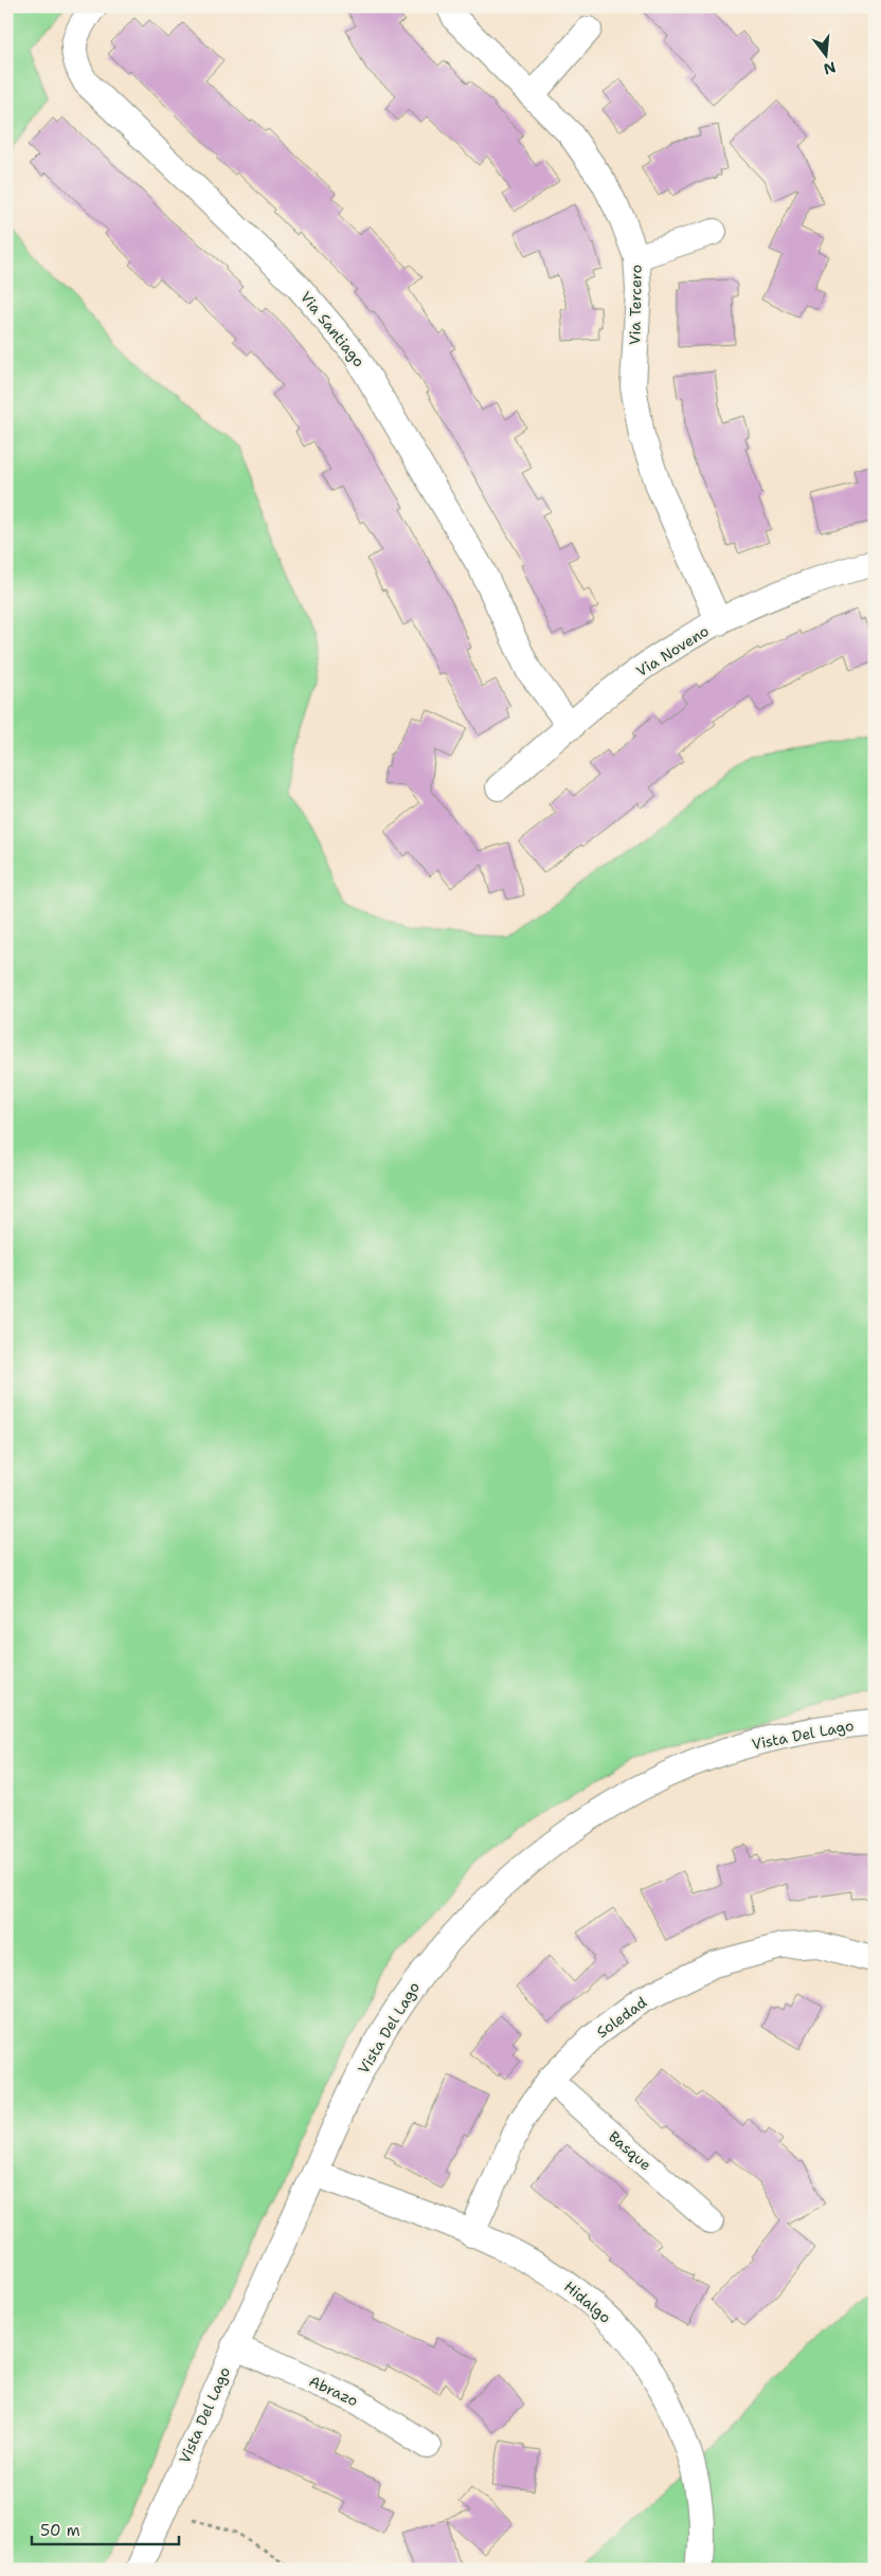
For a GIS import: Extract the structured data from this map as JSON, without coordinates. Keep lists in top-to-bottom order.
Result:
{
  "streets": {
    "street": [
      "Via Tercero",
      "Via Santiago",
      "Via Noveno",
      "Vista Del Lago",
      "Soledad",
      "Basque",
      "Hidalgo",
      "Abrazo"
    ]
  },
  "crossings": [
    ["Via Tercero", "Via Noveno"],
    ["Via Santiago", "Via Noveno"],
    ["Vista Del Lago", "Hidalgo"],
    ["Vista Del Lago", "Abrazo"],
    ["Soledad", "Basque"],
    ["Soledad", "Hidalgo"]
  ],
  "scale_bar": "50 m",
  "north": "bottom"
}
